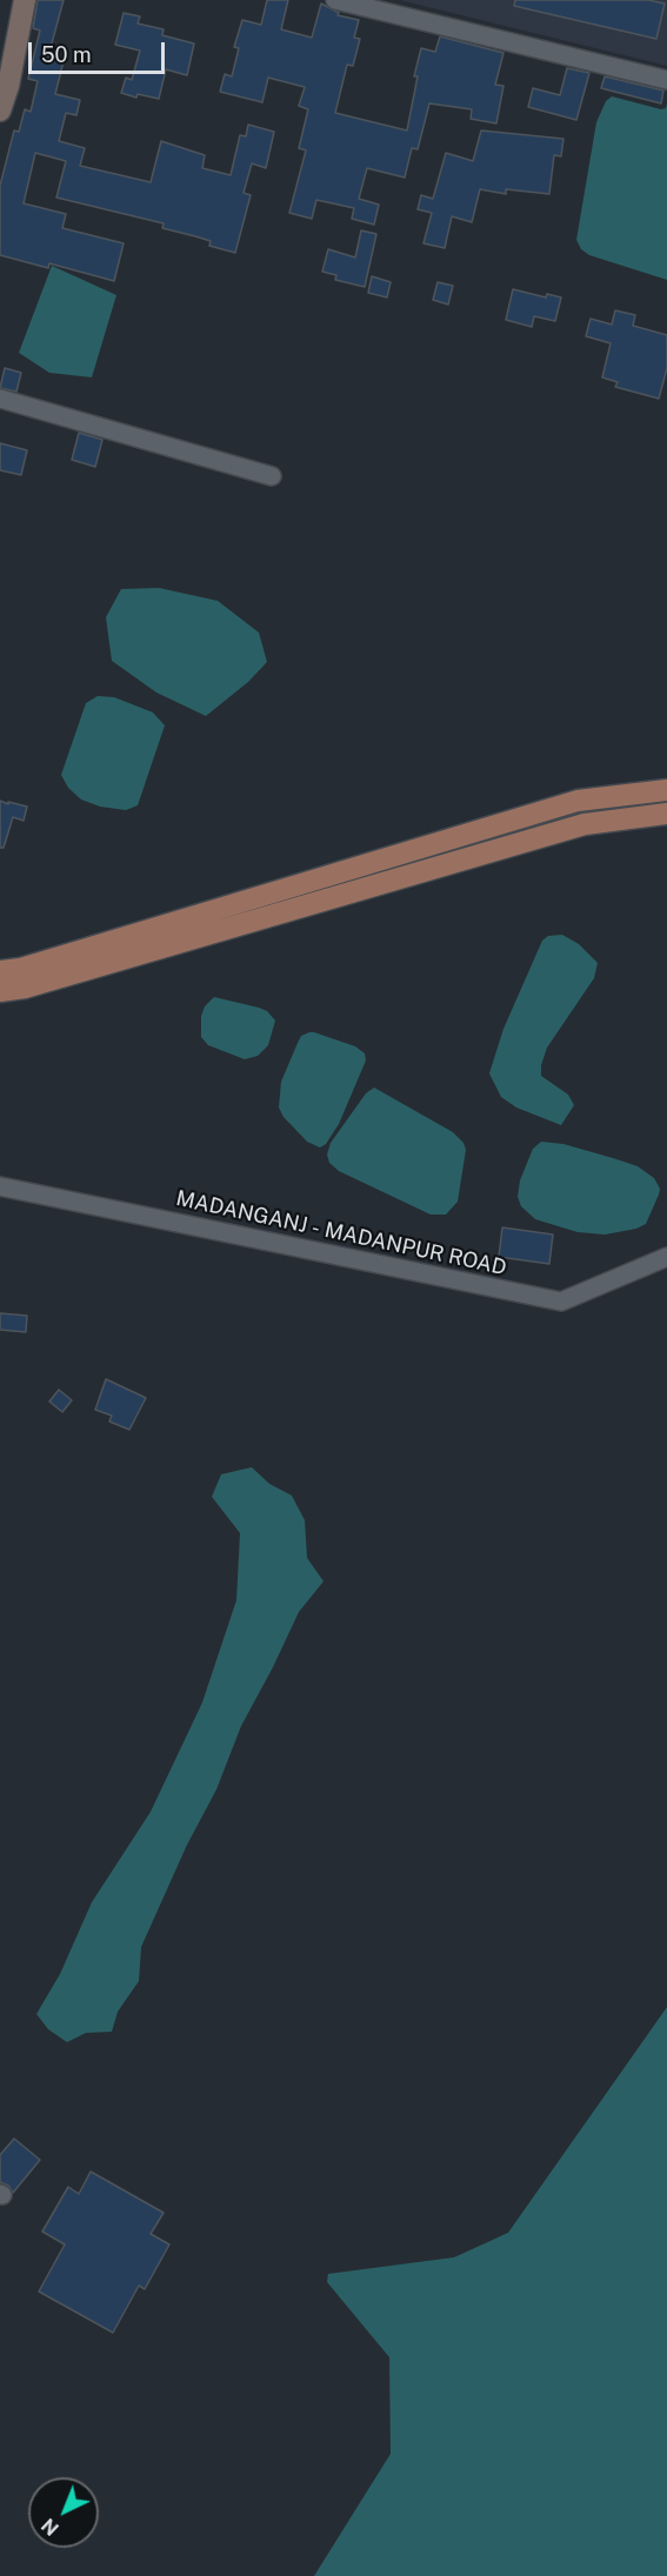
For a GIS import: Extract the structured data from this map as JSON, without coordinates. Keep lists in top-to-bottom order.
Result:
{
  "streets": {
    "street": ["MADANGANJ - MADANPUR ROAD"]
  },
  "scale_bar": "50 m",
  "north": "bottom left"
}
